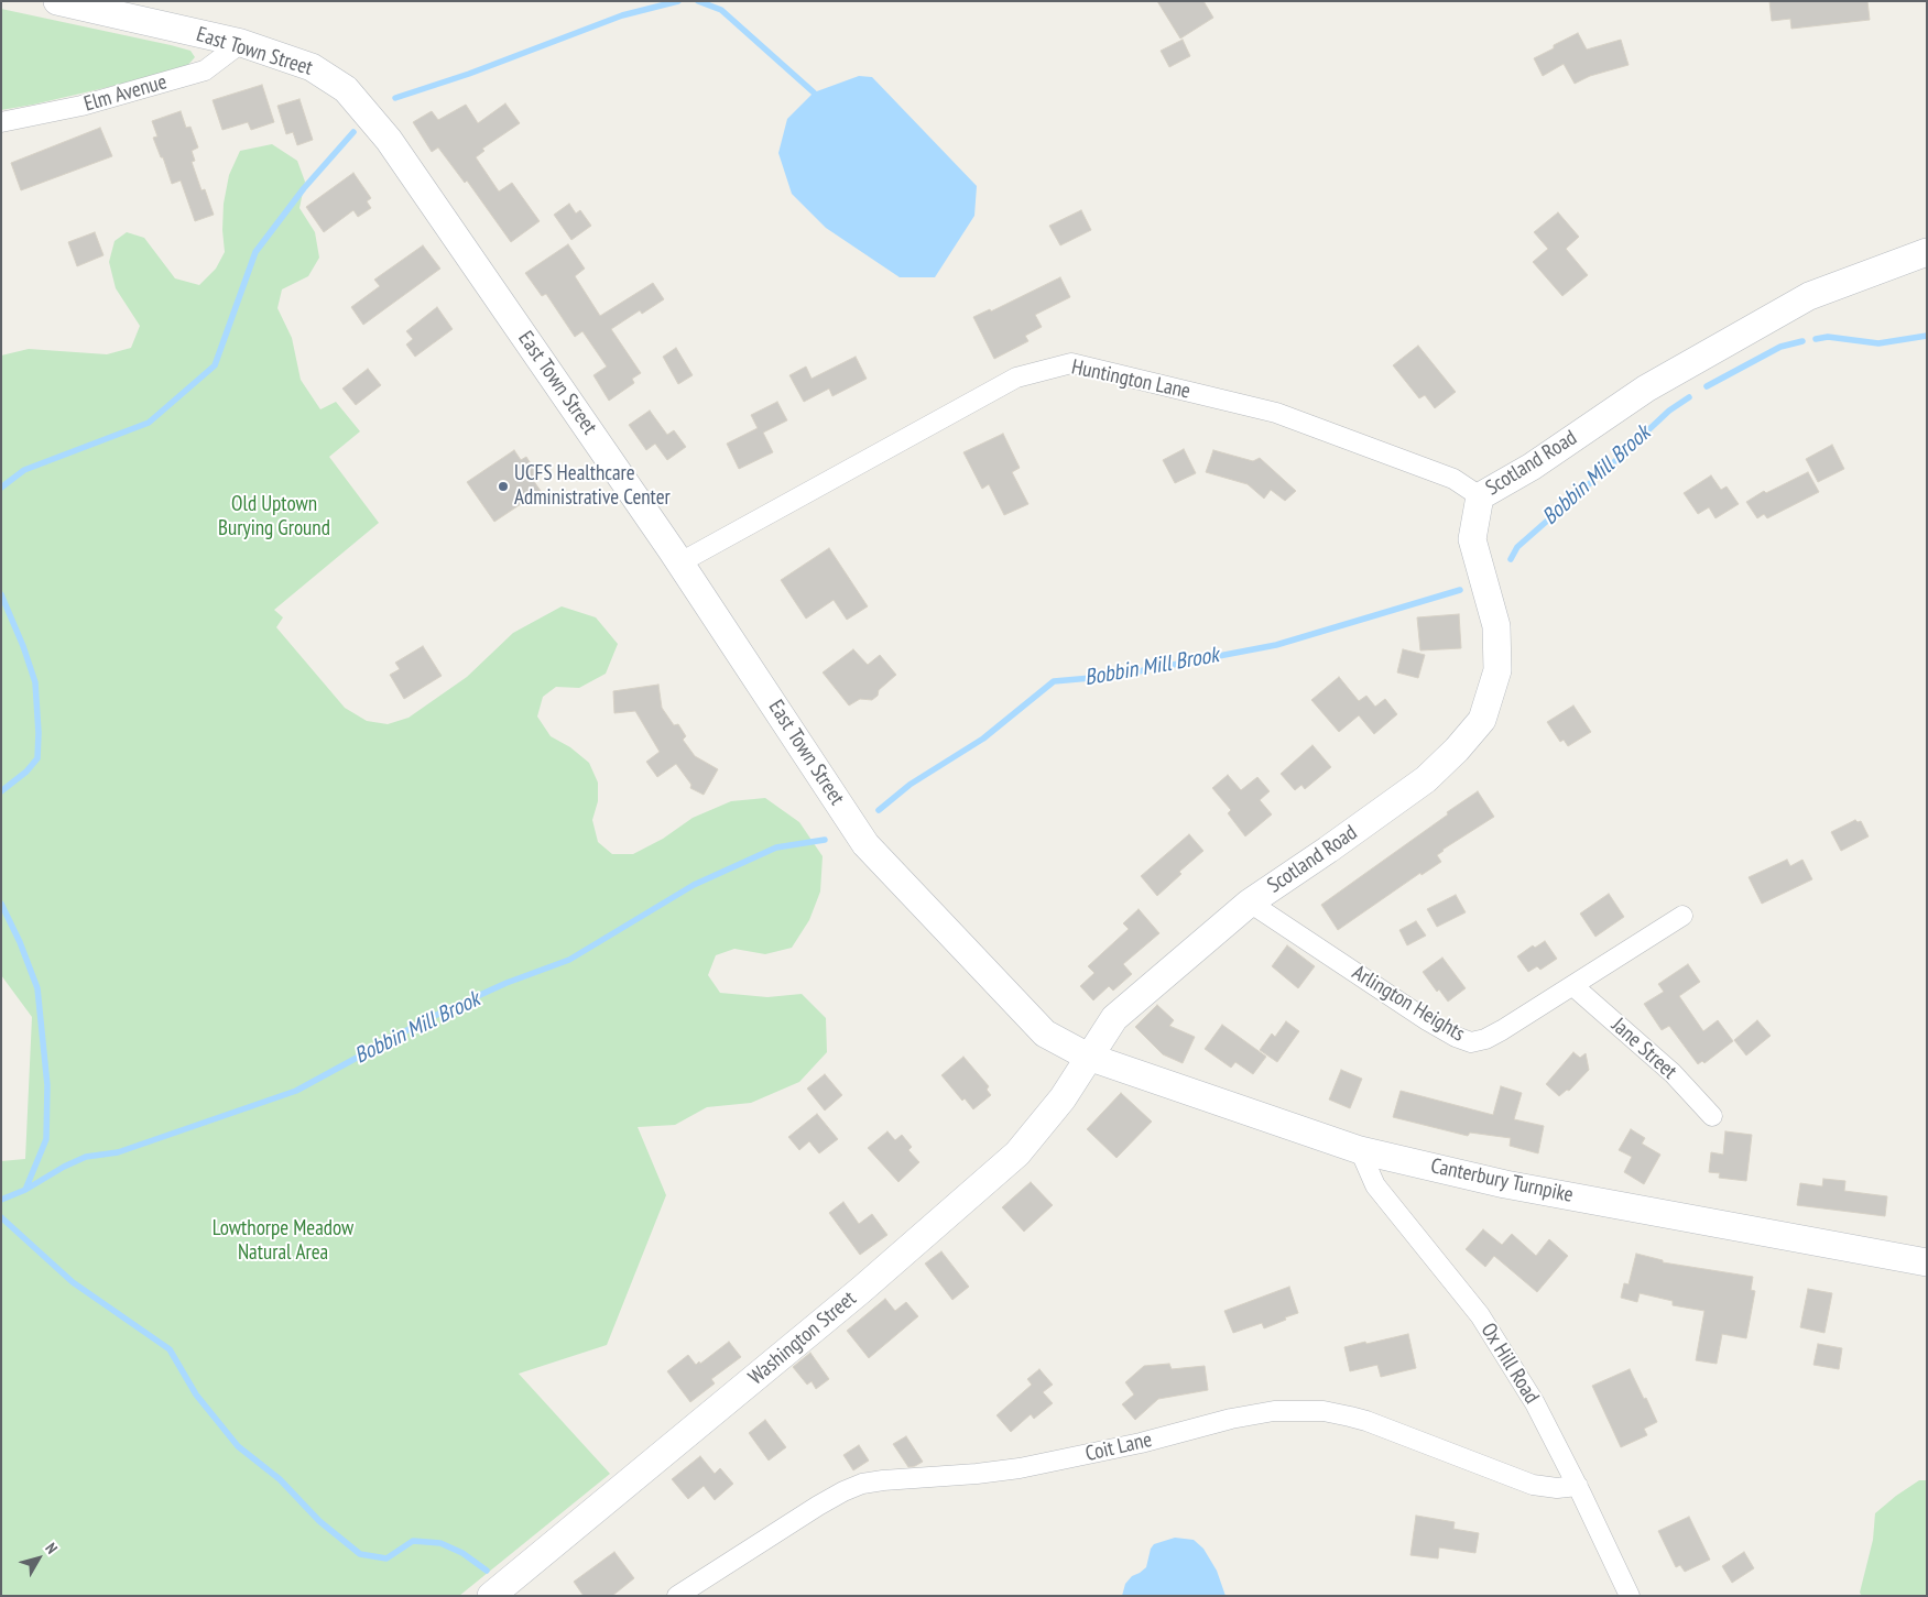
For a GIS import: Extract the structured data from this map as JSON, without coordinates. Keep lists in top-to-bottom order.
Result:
{
  "streets": {
    "street": [
      "East Town Street",
      "Elm Avenue",
      "Huntington Lane",
      "Scotland Road",
      "Arlington Heights",
      "Jane Street",
      "Canterbury Turnpike",
      "Washington Street",
      "Ox Hill Road",
      "Coit Lane"
    ]
  },
  "crossings": [
    ["East Town Street", "Elm Avenue"],
    ["East Town Street", "Huntington Lane"],
    ["East Town Street", "Scotland Road"],
    ["East Town Street", "Canterbury Turnpike"],
    ["East Town Street", "Washington Street"],
    ["Huntington Lane", "Scotland Road"],
    ["Scotland Road", "Arlington Heights"],
    ["Scotland Road", "Canterbury Turnpike"],
    ["Scotland Road", "Washington Street"],
    ["Arlington Heights", "Jane Street"],
    ["Canterbury Turnpike", "Washington Street"],
    ["Canterbury Turnpike", "Ox Hill Road"],
    ["Ox Hill Road", "Coit Lane"]
  ],
  "water": ["Bobbin Mill Brook"],
  "parks": ["Old Uptown Burying Ground", "Lowthorpe Meadow Natural Area"],
  "places": ["UCFS Healthcare Administrative Center"],
  "north": "top right"
}
